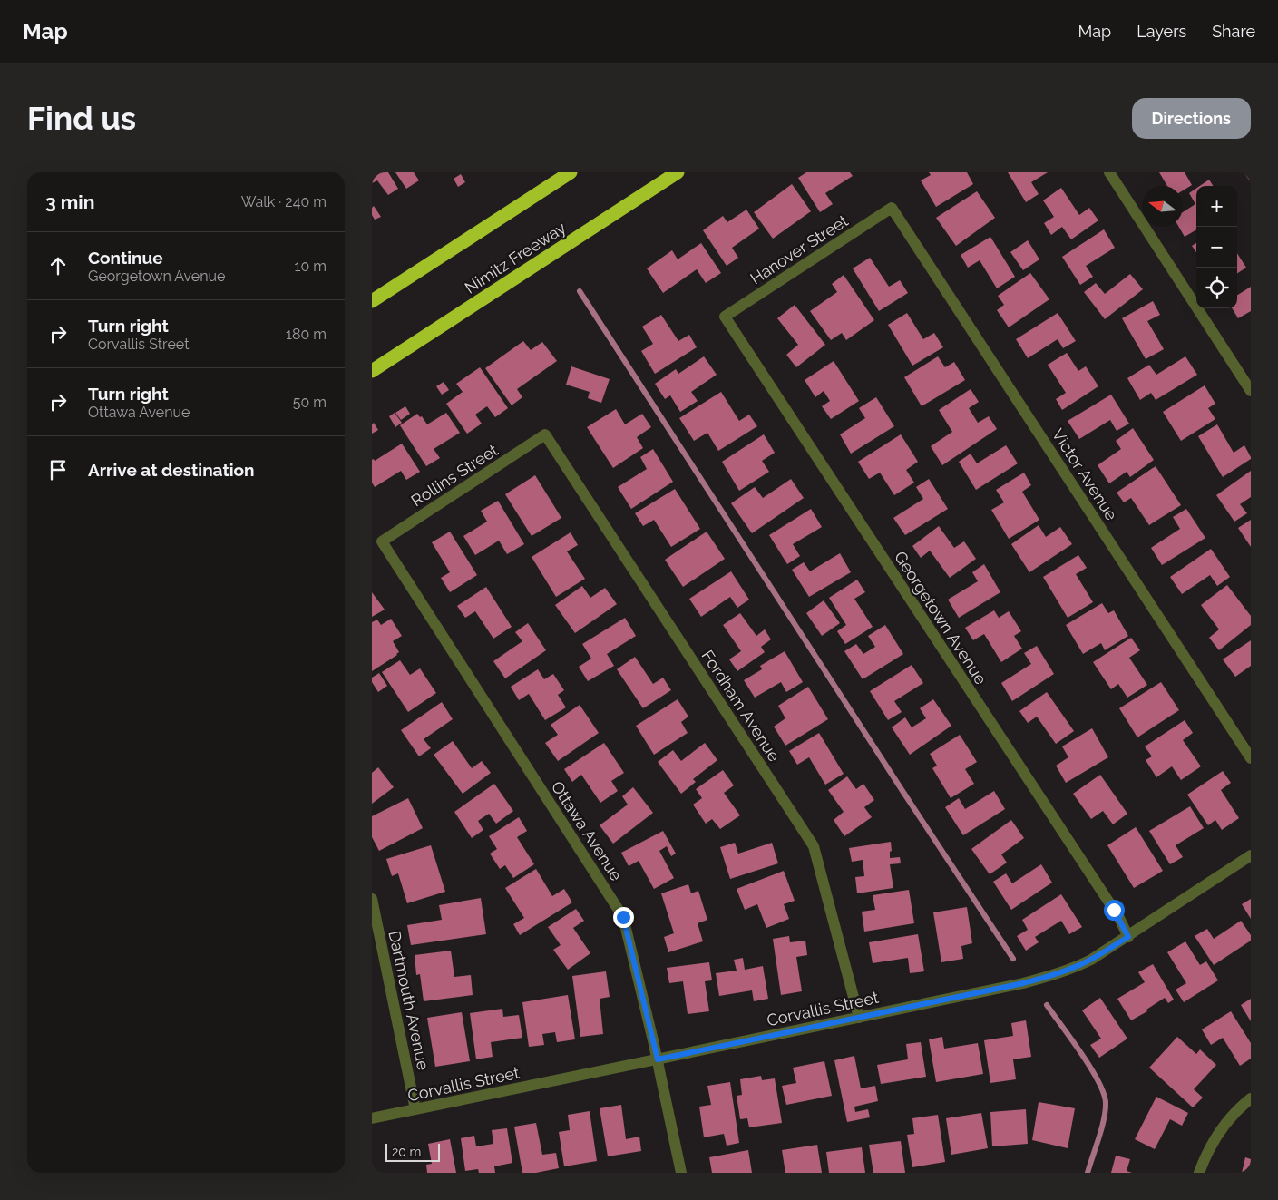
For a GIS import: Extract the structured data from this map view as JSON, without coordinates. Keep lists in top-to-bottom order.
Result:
{
  "streets": {
    "highway": ["Nimitz Freeway"],
    "street": [
      "Hanover Street",
      "Victor Avenue",
      "Rollins Street",
      "Georgetown Avenue",
      "Fordham Avenue",
      "Ottawa Avenue",
      "Dartmouth Avenue",
      "Corvallis Street"
    ]
  },
  "crossings": [
    ["Hanover Street", "Victor Avenue"],
    ["Hanover Street", "Georgetown Avenue"],
    ["Rollins Street", "Fordham Avenue"],
    ["Rollins Street", "Ottawa Avenue"],
    ["Georgetown Avenue", "Corvallis Street"],
    ["Fordham Avenue", "Corvallis Street"],
    ["Ottawa Avenue", "Corvallis Street"],
    ["Dartmouth Avenue", "Corvallis Street"]
  ],
  "scale_bar": "20 m",
  "north": "left",
  "page": {
    "header": "Map",
    "nav": ["Map", "Layers", "Share"],
    "buttons": "Directions",
    "title": "Find us",
    "heading": ["3 min", "Walk · 240 m"],
    "map_buttons": ["+", "−"],
    "list": [
      ["Continue", "Georgetown Avenue", "10 m"],
      ["Turn right", "Corvallis Street", "180 m"],
      ["Turn right", "Ottawa Avenue", "50 m"],
      "Arrive at destination"
    ],
    "scale": "20 m"
  }
}
